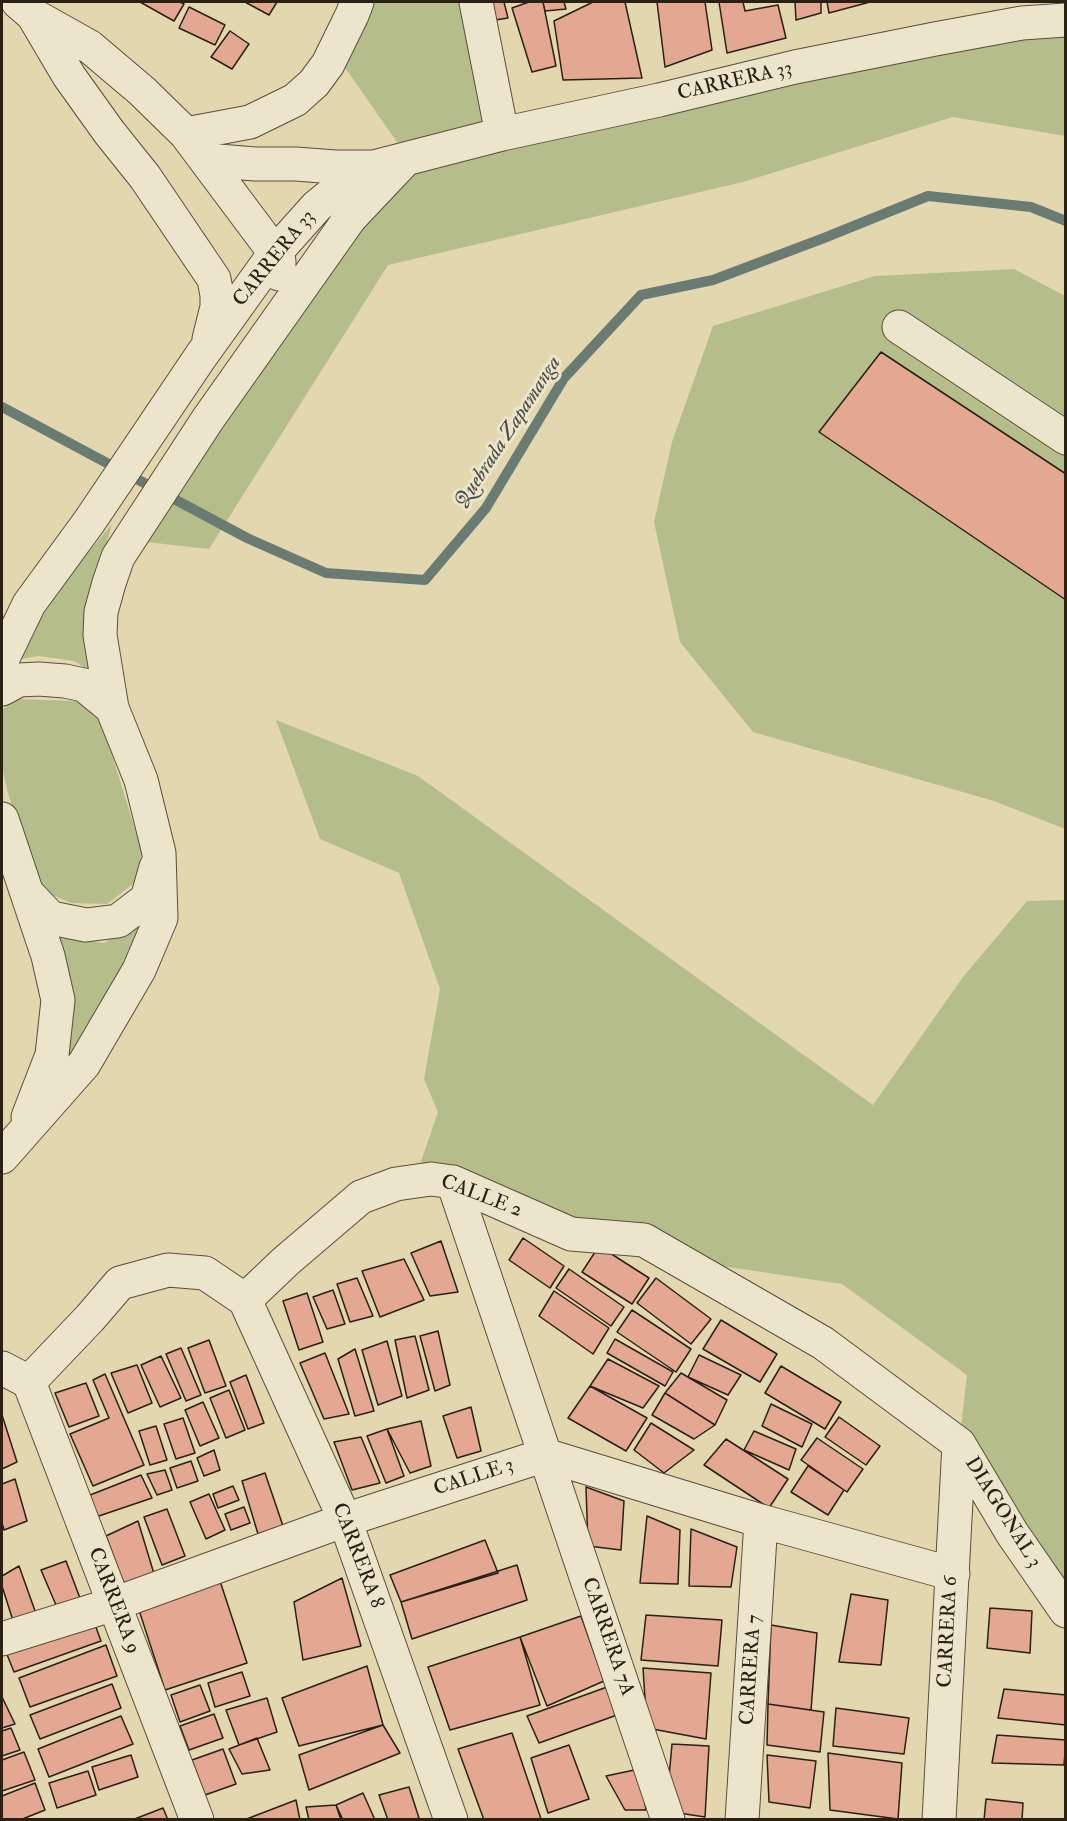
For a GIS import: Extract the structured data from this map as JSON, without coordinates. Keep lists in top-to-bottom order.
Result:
{
  "streets": {
    "street": [
      "CARRERA 33",
      "CALLE 2",
      "CALLE 3",
      "DIAGONAL 3",
      "CARRERA 8",
      "CARRERA 9",
      "CARRERA 6",
      "CARRERA 7A",
      "CARRERA 7"
    ]
  },
  "crossings": [
    ["CALLE 2", "DIAGONAL 3"],
    ["CALLE 2", "CARRERA 8"],
    ["CALLE 2", "CARRERA 6"],
    ["CALLE 3", "CARRERA 8"],
    ["CALLE 3", "CARRERA 9"],
    ["CALLE 3", "CARRERA 7A"],
    ["DIAGONAL 3", "CARRERA 6"]
  ],
  "water": ["Quebrada Zapamanga"]
}
